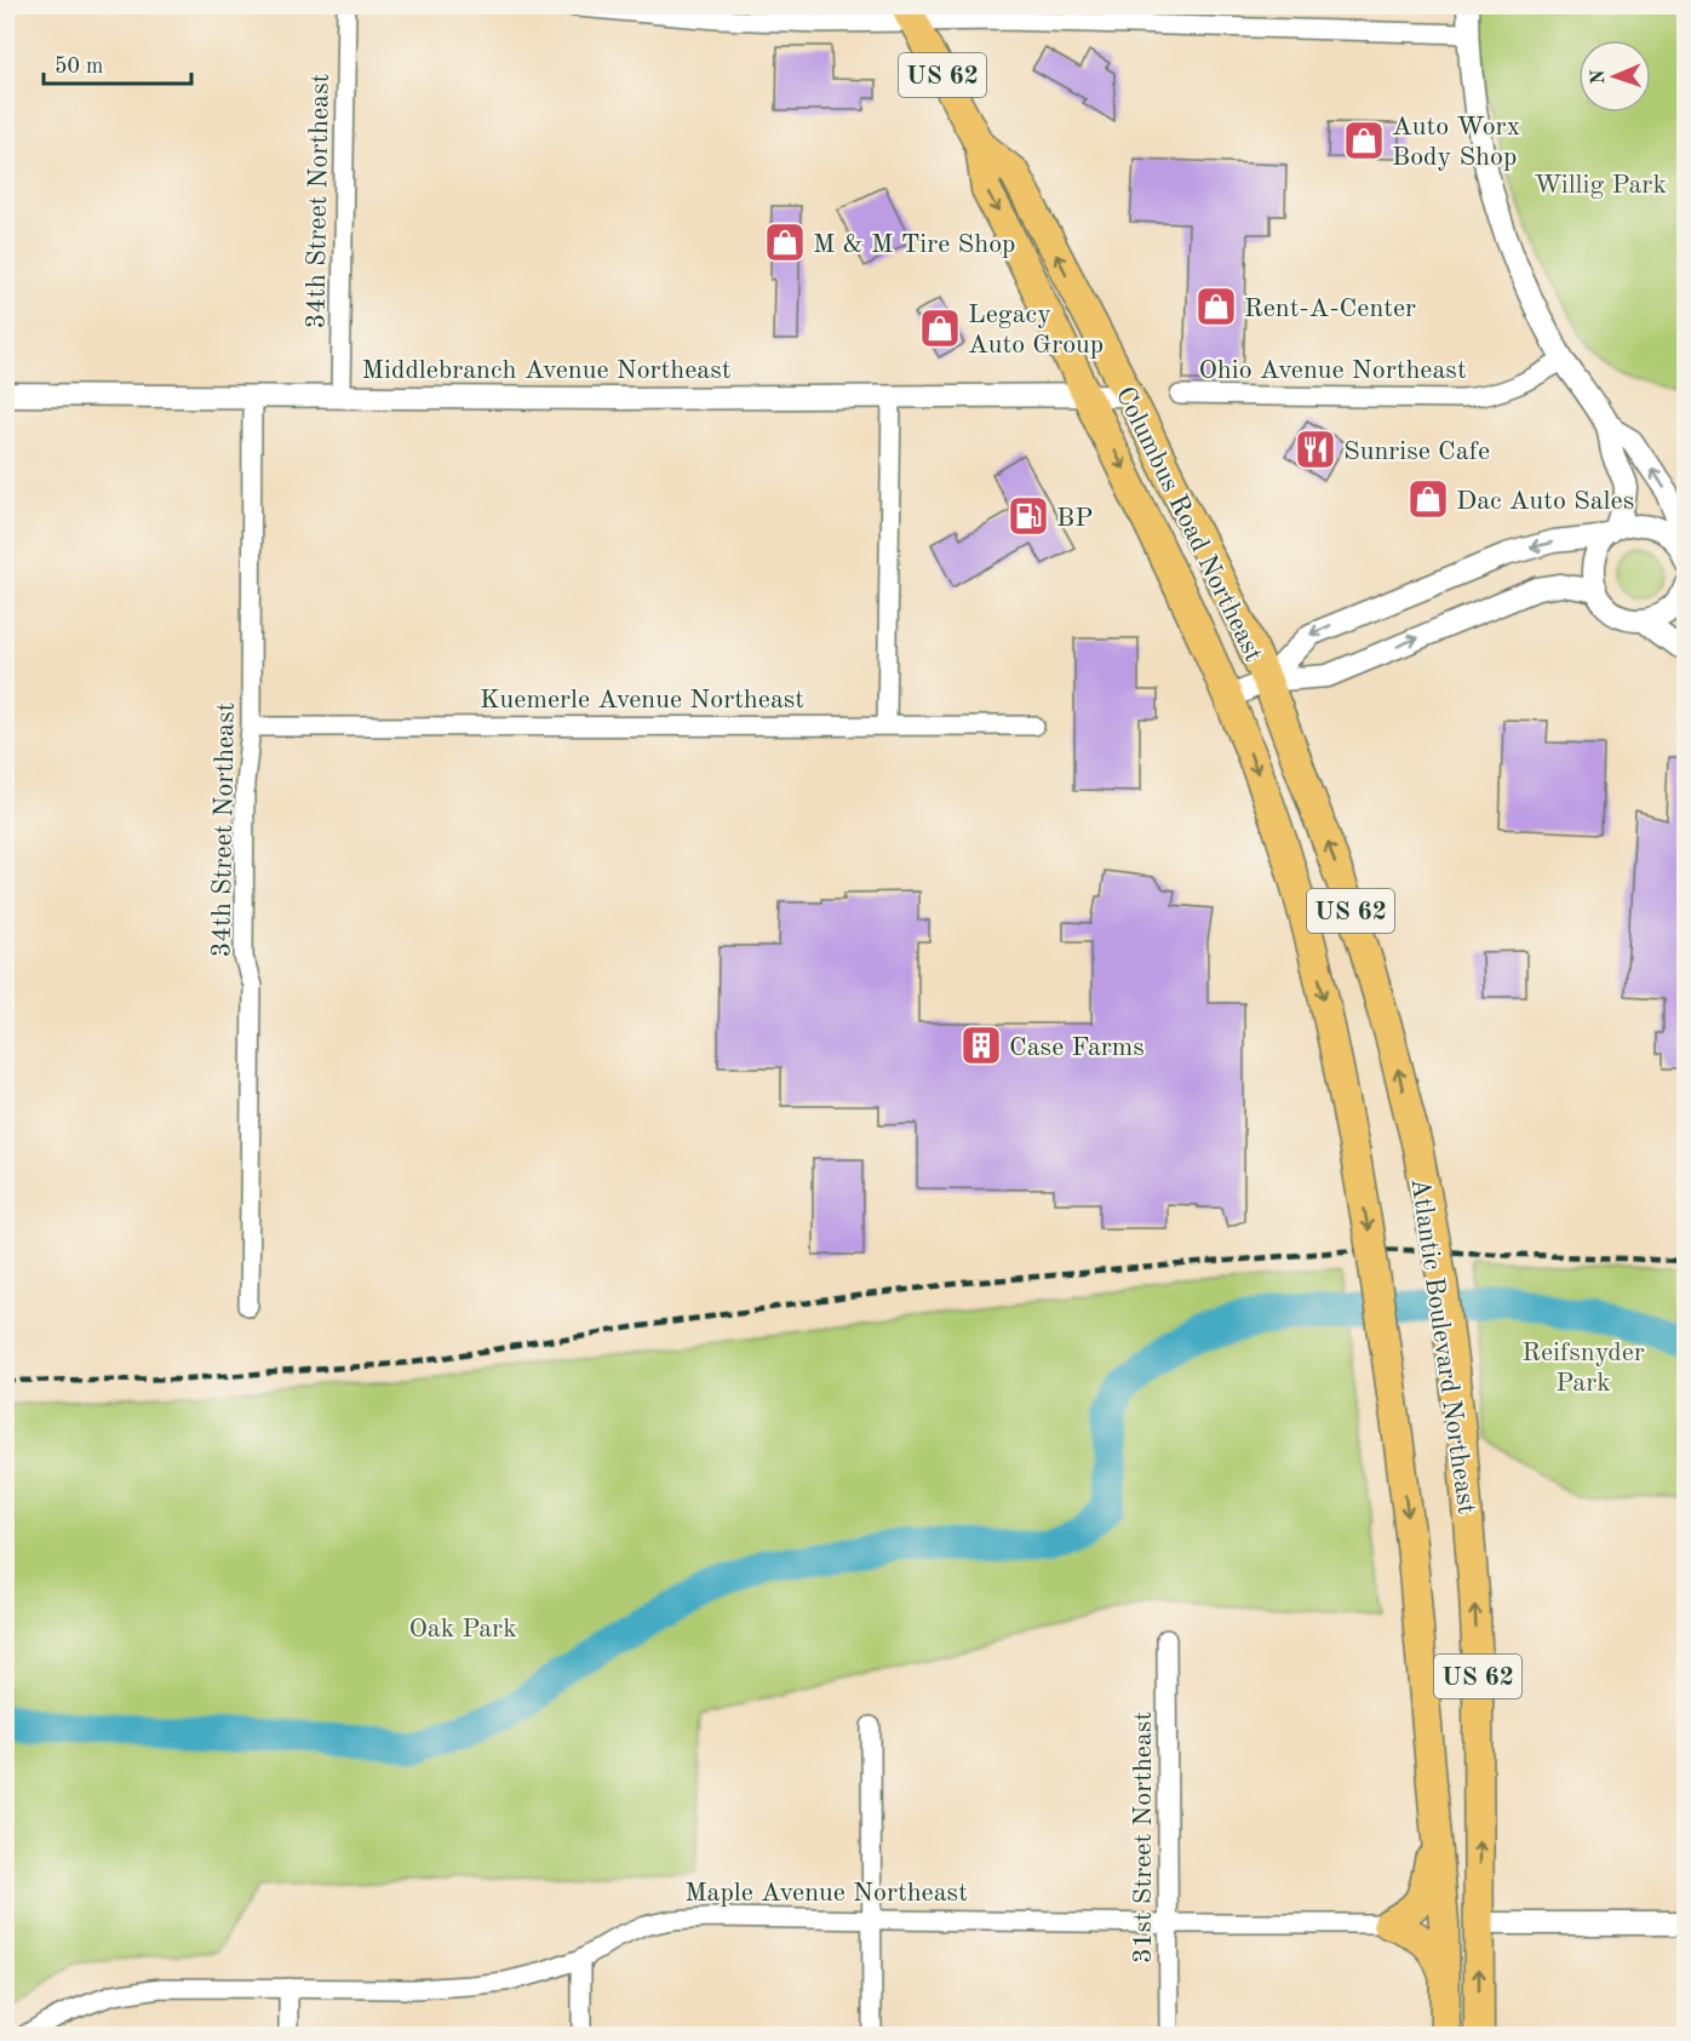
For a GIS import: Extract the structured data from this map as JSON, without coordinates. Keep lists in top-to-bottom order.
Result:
{
  "streets": {
    "highway": ["US 62", "Columbus Road Northeast", "Atlantic Boulevard Northeast"],
    "street": [
      "34th Street Northeast",
      "Middlebranch Avenue Northeast",
      "Ohio Avenue Northeast",
      "Kuemerle Avenue Northeast",
      "31st Street Northeast",
      "Maple Avenue Northeast"
    ]
  },
  "crossings": [
    ["US 62", "Columbus Road Northeast"],
    ["34th Street Northeast", "Middlebranch Avenue Northeast"],
    ["34th Street Northeast", "Kuemerle Avenue Northeast"],
    ["Middlebranch Avenue Northeast", "Columbus Road Northeast"],
    ["Columbus Road Northeast", "Atlantic Boulevard Northeast"],
    ["31st Street Northeast", "Maple Avenue Northeast"]
  ],
  "parks": ["Willig Park", "Reifsnyder Park", "Oak Park"],
  "places": {
    "shop": [
      "Auto Worx Body Shop",
      "M & M Tire Shop",
      "Rent-A-Center",
      "Legacy Auto Group",
      "Dac Auto Sales"
    ],
    "restaurant": ["Sunrise Cafe"],
    "fuel station": ["BP"],
    "building": ["Case Farms"]
  },
  "scale_bar": "50 m",
  "north": "left"
}
